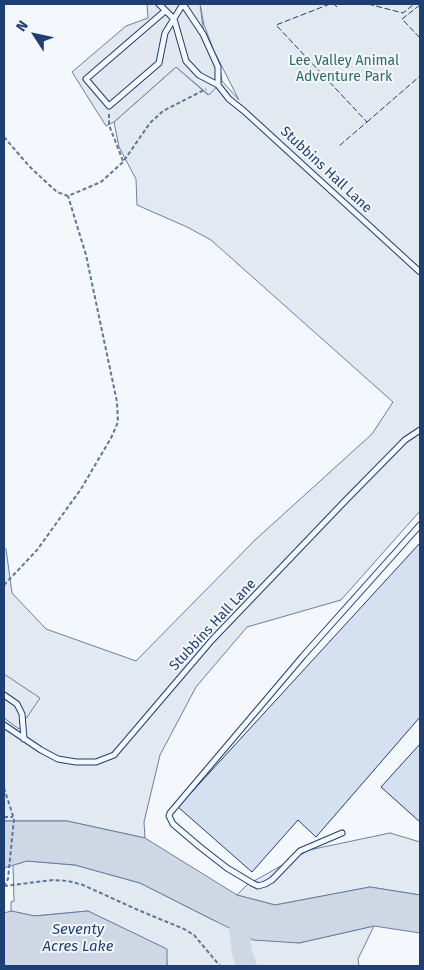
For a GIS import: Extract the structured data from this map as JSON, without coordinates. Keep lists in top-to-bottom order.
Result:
{
  "streets": {
    "lane": ["Stubbins Hall Lane"]
  },
  "water": ["Seventy Acres Lake"],
  "parks": ["Lee Valley Animal Adventure Park"],
  "north": "top left"
}
